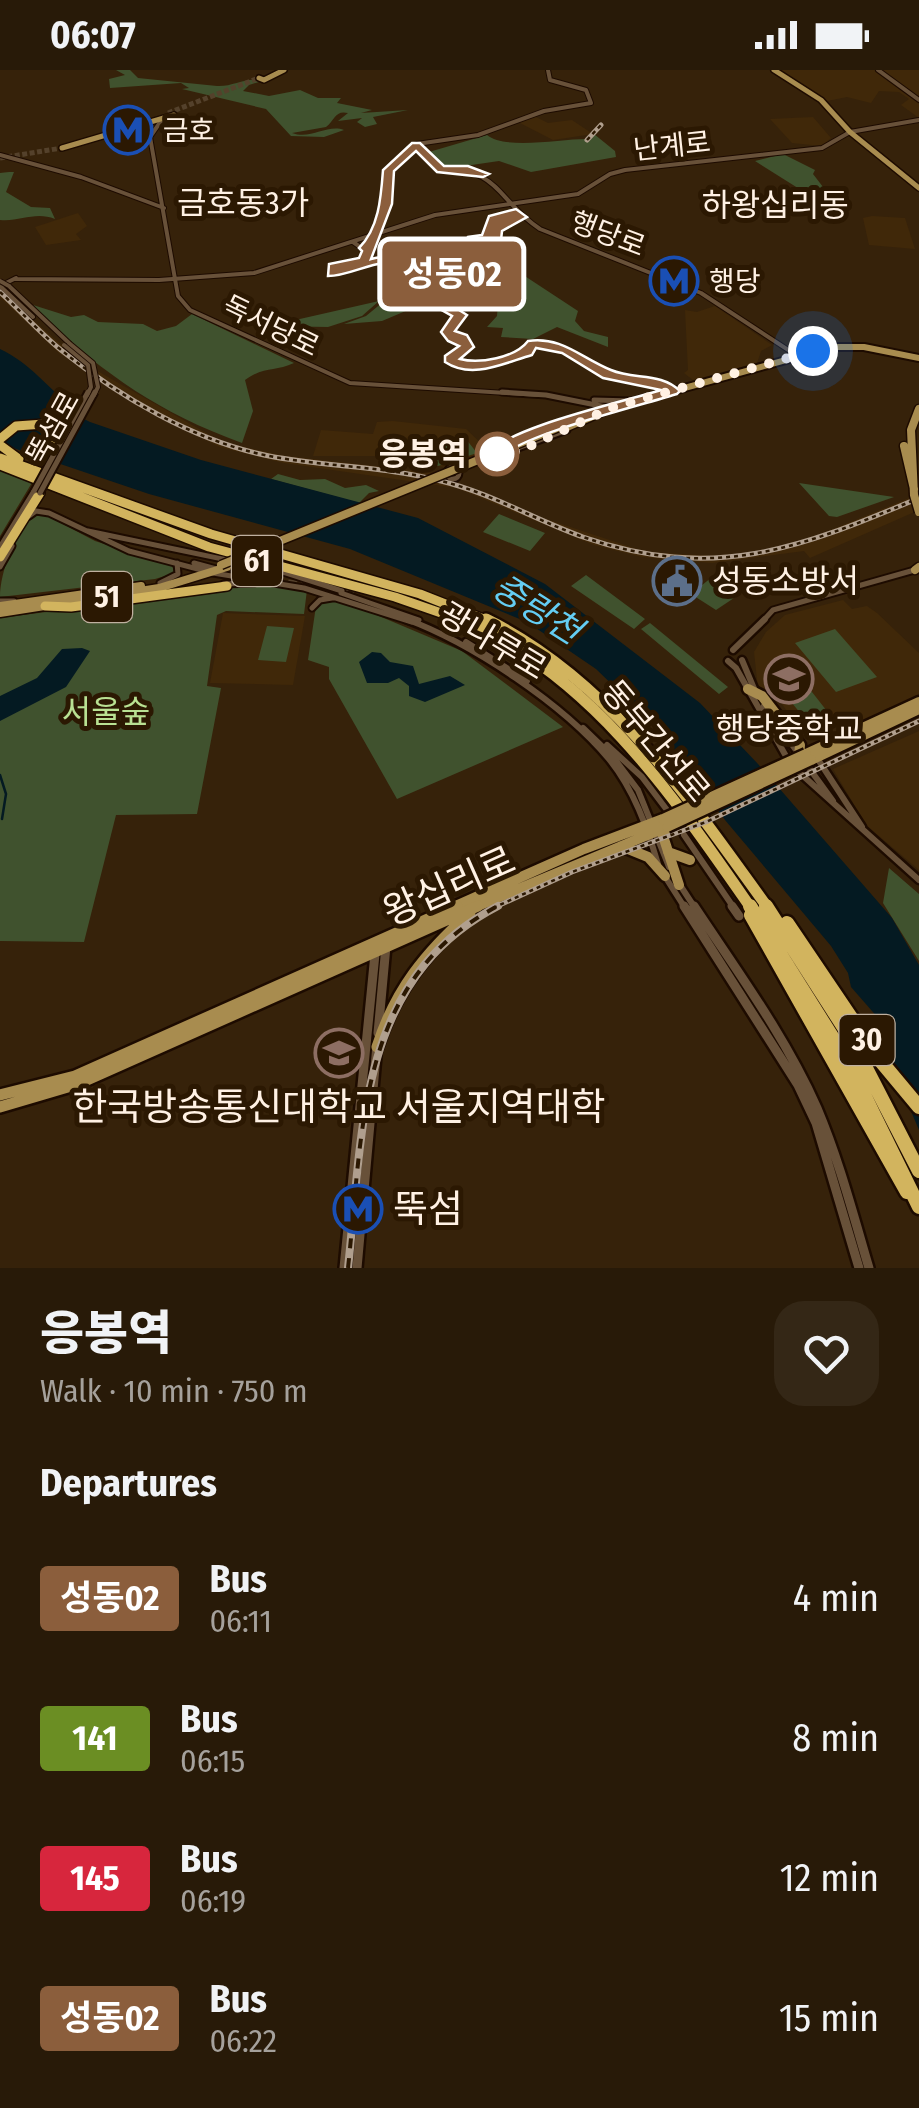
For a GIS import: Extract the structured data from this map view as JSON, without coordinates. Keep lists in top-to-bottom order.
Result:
{
  "streets": {
    "highway": ["61", "동부간선로", "30"],
    "main road": [
      "난계로",
      "행당로",
      "독서당로",
      "뚝섬로",
      "51",
      "광나루로",
      "왕십리로"
    ]
  },
  "crossings": [
    ["난계로", "행당로"],
    ["행당로", "51"],
    ["독서당로", "51"],
    ["뚝섬로", "광나루로"],
    ["61", "동부간선로"],
    ["51", "광나루로"],
    ["광나루로", "왕십리로"],
    ["동부간선로", "30"]
  ],
  "districts": ["금호동3가", "하왕십리동"],
  "water": ["중랑천"],
  "parks": ["서울숲"],
  "places": {
    "metro station": ["금호", "행당", "뚝섬"],
    "other": ["응봉역"],
    "public building": ["성동소방서"],
    "school or university": ["행당중학교", "한국방송통신대학교 서울지역대학"]
  },
  "lines": ["bus line 성동02"],
  "page": {
    "status": "06:07",
    "on_map": "성동02",
    "heading": [
      ["응봉역", "Walk · 10 min · 750 m"],
      "Departures"
    ],
    "list": [
      {
        "mark": "성동02",
        "name": "Bus",
        "note": "06:11",
        "value": "4 min"
      },
      {
        "mark": "141",
        "name": "Bus",
        "note": "06:15",
        "value": "8 min"
      },
      {
        "mark": "145",
        "name": "Bus",
        "note": "06:19",
        "value": "12 min"
      },
      {
        "mark": "성동02",
        "name": "Bus",
        "note": "06:22",
        "value": "15 min"
      }
    ]
  }
}
